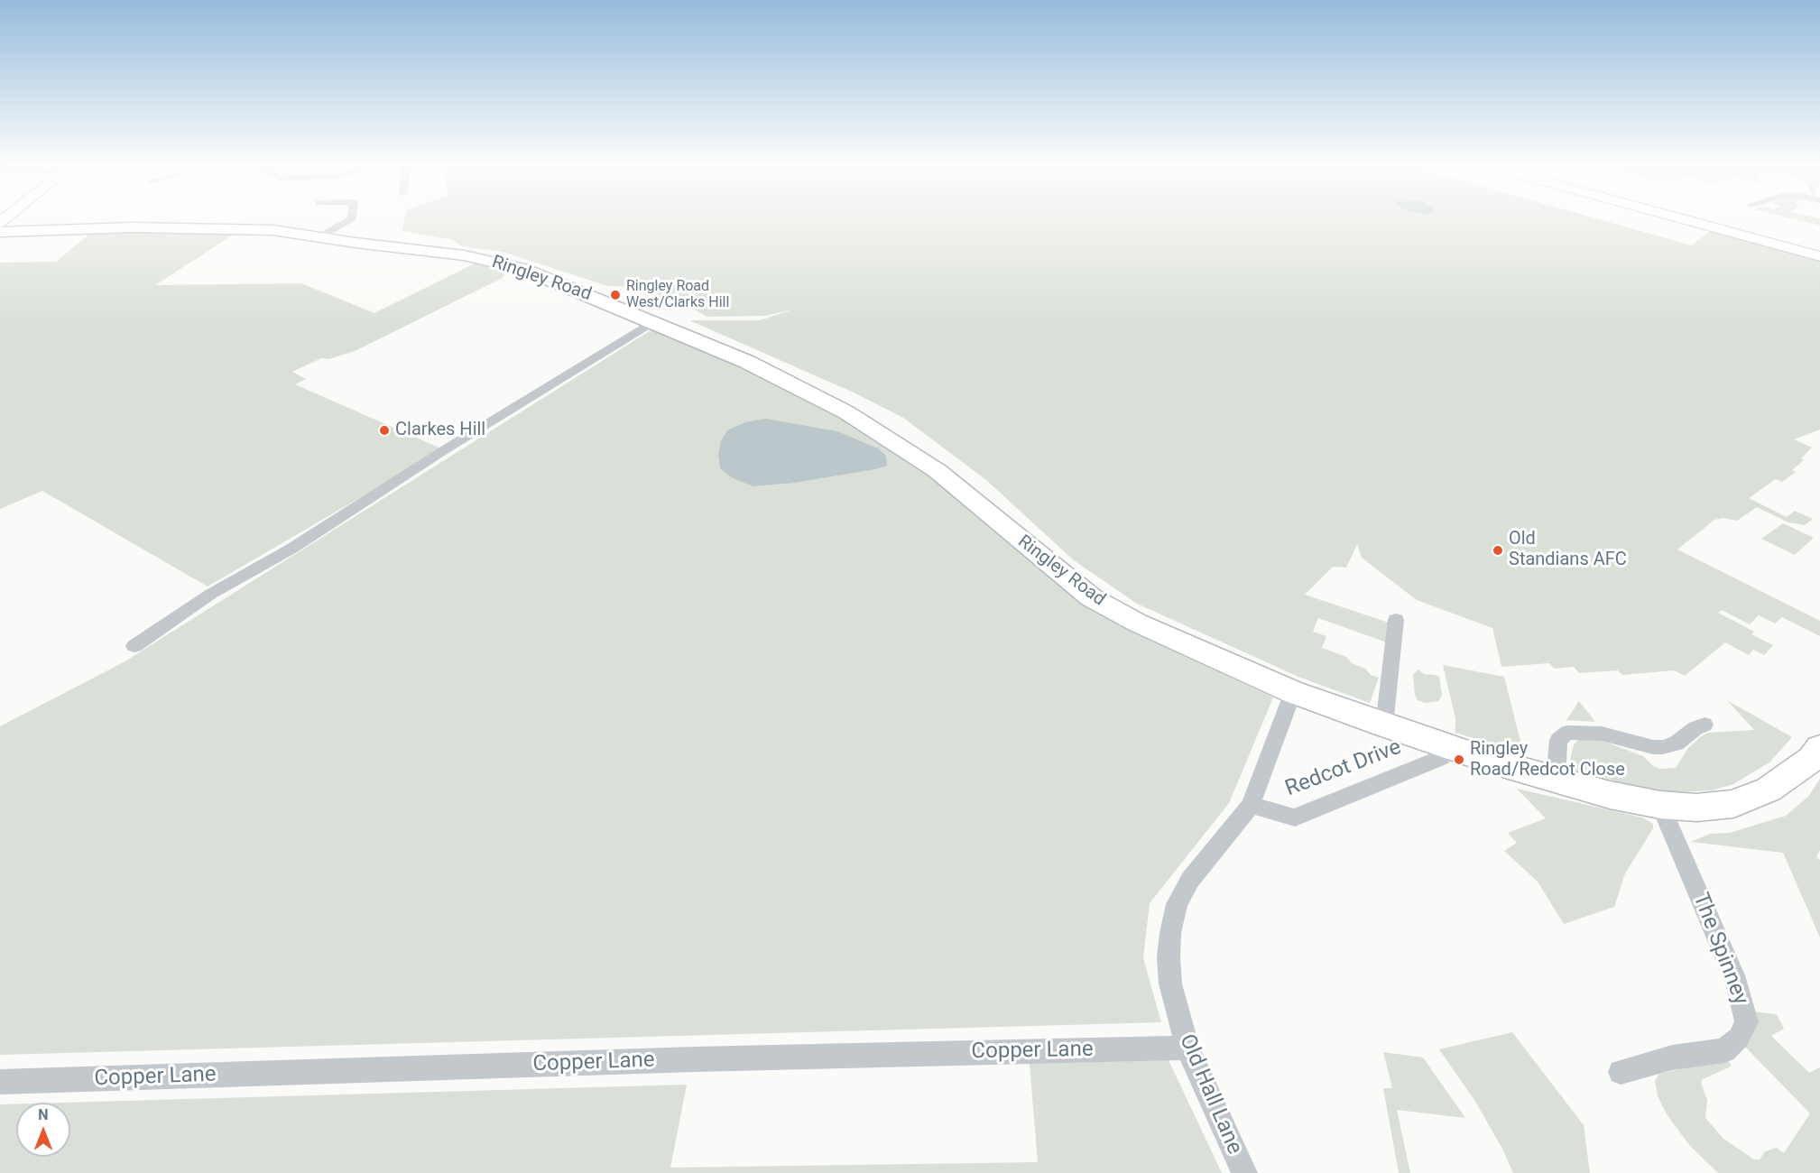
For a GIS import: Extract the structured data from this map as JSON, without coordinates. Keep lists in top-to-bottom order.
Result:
{
  "streets": {
    "main road": ["Ringley Road"],
    "street": [
      "Redcot Drive",
      "The Spinney",
      "Copper Lane",
      "Old Hall Lane"
    ]
  },
  "crossings": [
    ["Ringley Road", "Redcot Drive"],
    ["Ringley Road", "The Spinney"],
    ["Ringley Road", "Old Hall Lane"],
    ["Redcot Drive", "Old Hall Lane"],
    ["Copper Lane", "Old Hall Lane"]
  ],
  "places": [
    "Ringley Road West/Clarks Hill",
    "Clarkes Hill",
    "Old Standians AFC",
    "Ringley Road/Redcot Close"
  ],
  "north": "top"
}
